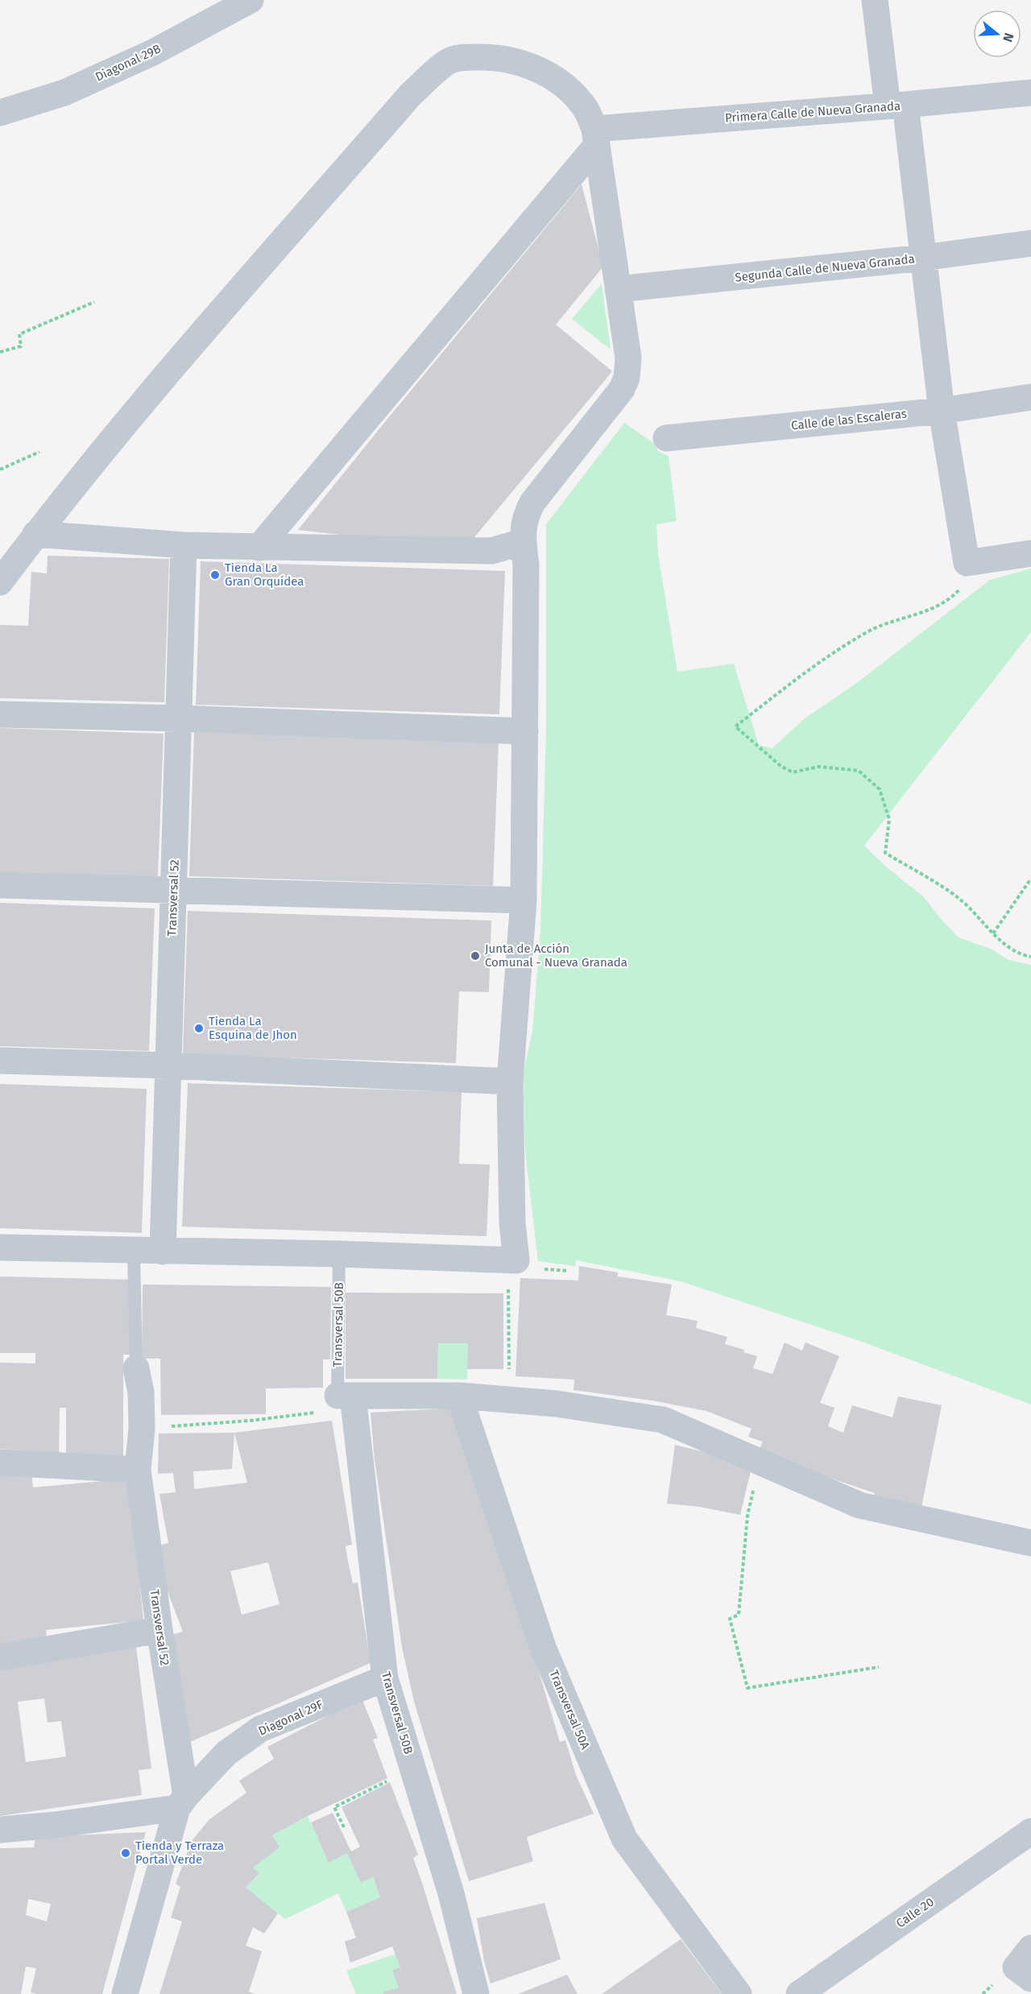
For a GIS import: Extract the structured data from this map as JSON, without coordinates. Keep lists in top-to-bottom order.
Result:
{
  "streets": {
    "street": [
      "Diagonal 29B",
      "Primera Calle de Nueva Granada",
      "Segunda Calle de Nueva Granada",
      "Calle de las Escaleras",
      "Transversal 52",
      "Transversal 50B",
      "Transversal 50A",
      "Diagonal 29F",
      "Calle 20"
    ]
  },
  "crossings": [
    ["Transversal 52", "Diagonal 29F"],
    ["Transversal 50B", "Diagonal 29F"]
  ],
  "places": [
    "Tienda La Gran Orquídea",
    "Junta de Acción Comunal - Nueva Granada",
    "Tienda La Esquina de Jhon",
    "Tienda y Terraza Portal Verde"
  ],
  "north": "right"
}
